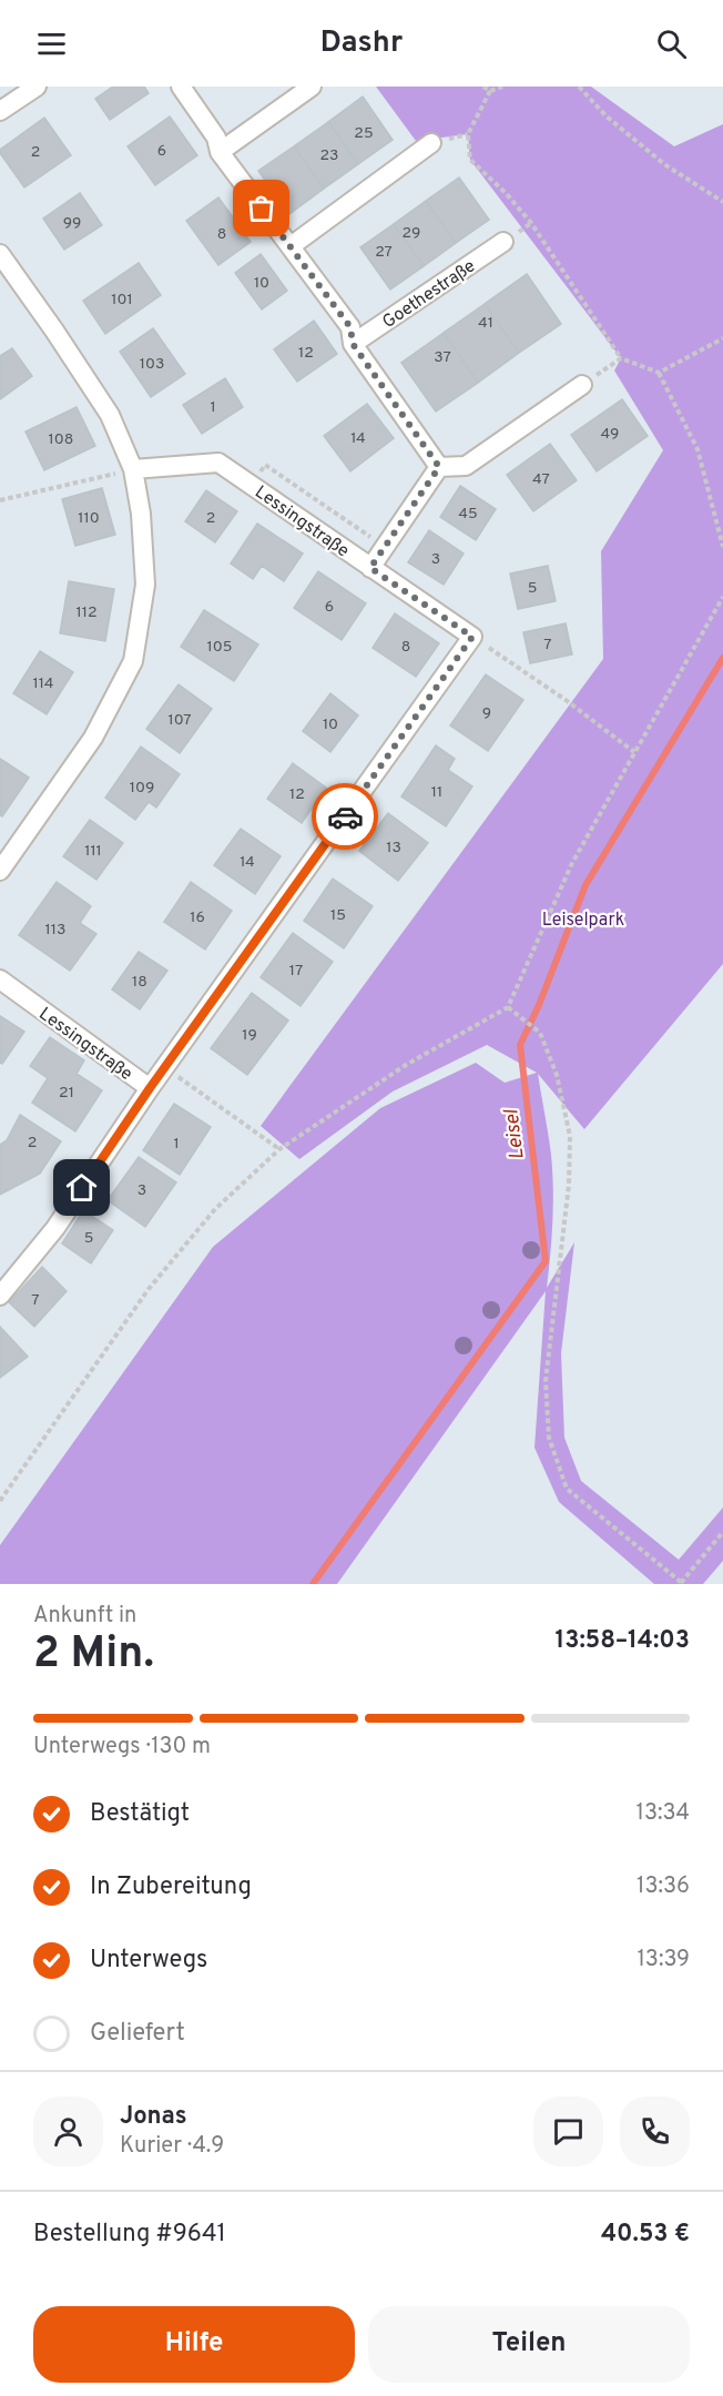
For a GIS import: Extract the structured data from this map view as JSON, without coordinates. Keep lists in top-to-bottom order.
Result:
{
  "streets": {
    "street": ["Goethestraße", "Lessingstraße"]
  },
  "water": ["Leisel"],
  "parks": ["Leiselpark"],
  "house_numbers": [
    "25",
    "6",
    "2",
    "23",
    "99",
    "29",
    "8",
    "27",
    "10",
    "101",
    "41",
    "12",
    "37",
    "103",
    "1",
    "49",
    "14",
    "108",
    "47",
    "45",
    "110",
    "2",
    "3",
    "5",
    "6",
    "112",
    "7",
    "105",
    "8",
    "114",
    "9",
    "107",
    "10",
    "109",
    "11",
    "12",
    "13",
    "111",
    "14",
    "15",
    "16",
    "113",
    "17",
    "18",
    "19",
    "21",
    "2",
    "1",
    "3",
    "5",
    "7"
  ],
  "page": {
    "header": "Dashr",
    "heading": ["2 Min.", "Ankunft in", "13:58–14:03"],
    "panel": [
      "Jonas",
      "Kurier · 4.9",
      "Bestellung #9641",
      "40.53 €"
    ],
    "bar": "Unterwegs · 130 m",
    "list": [
      ["Bestätigt", "13:34"],
      ["In Zubereitung", "13:36"],
      ["Unterwegs", "13:39"],
      "Geliefert"
    ],
    "buttons": ["Hilfe", "Teilen"]
  }
}
